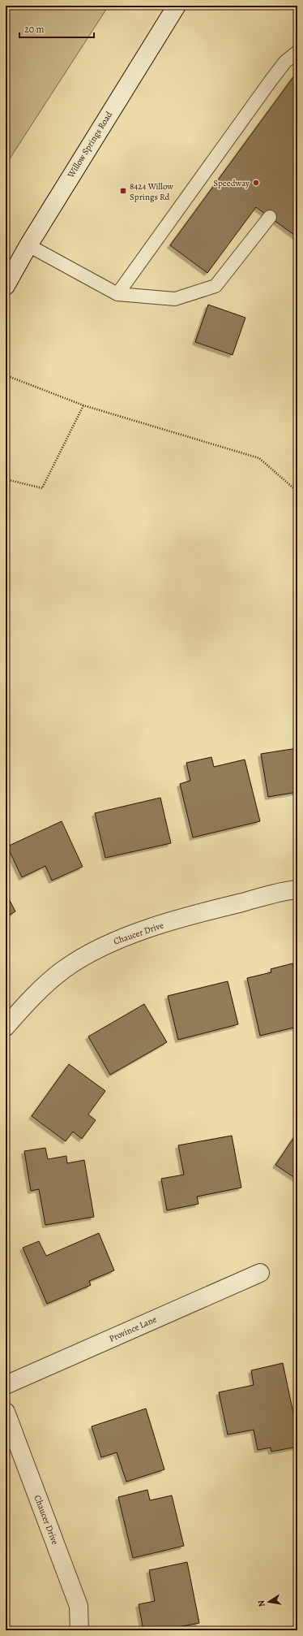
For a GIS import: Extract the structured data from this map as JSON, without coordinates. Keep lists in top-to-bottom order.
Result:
{
  "streets": {
    "street": ["Willow Springs Road", "Chaucer Drive", "Province Lane"]
  },
  "places": {
    "other": ["Speedway"],
    "transit": ["8424 Willow Springs Rd"]
  },
  "scale_bar": "20 m",
  "north": "left"
}
